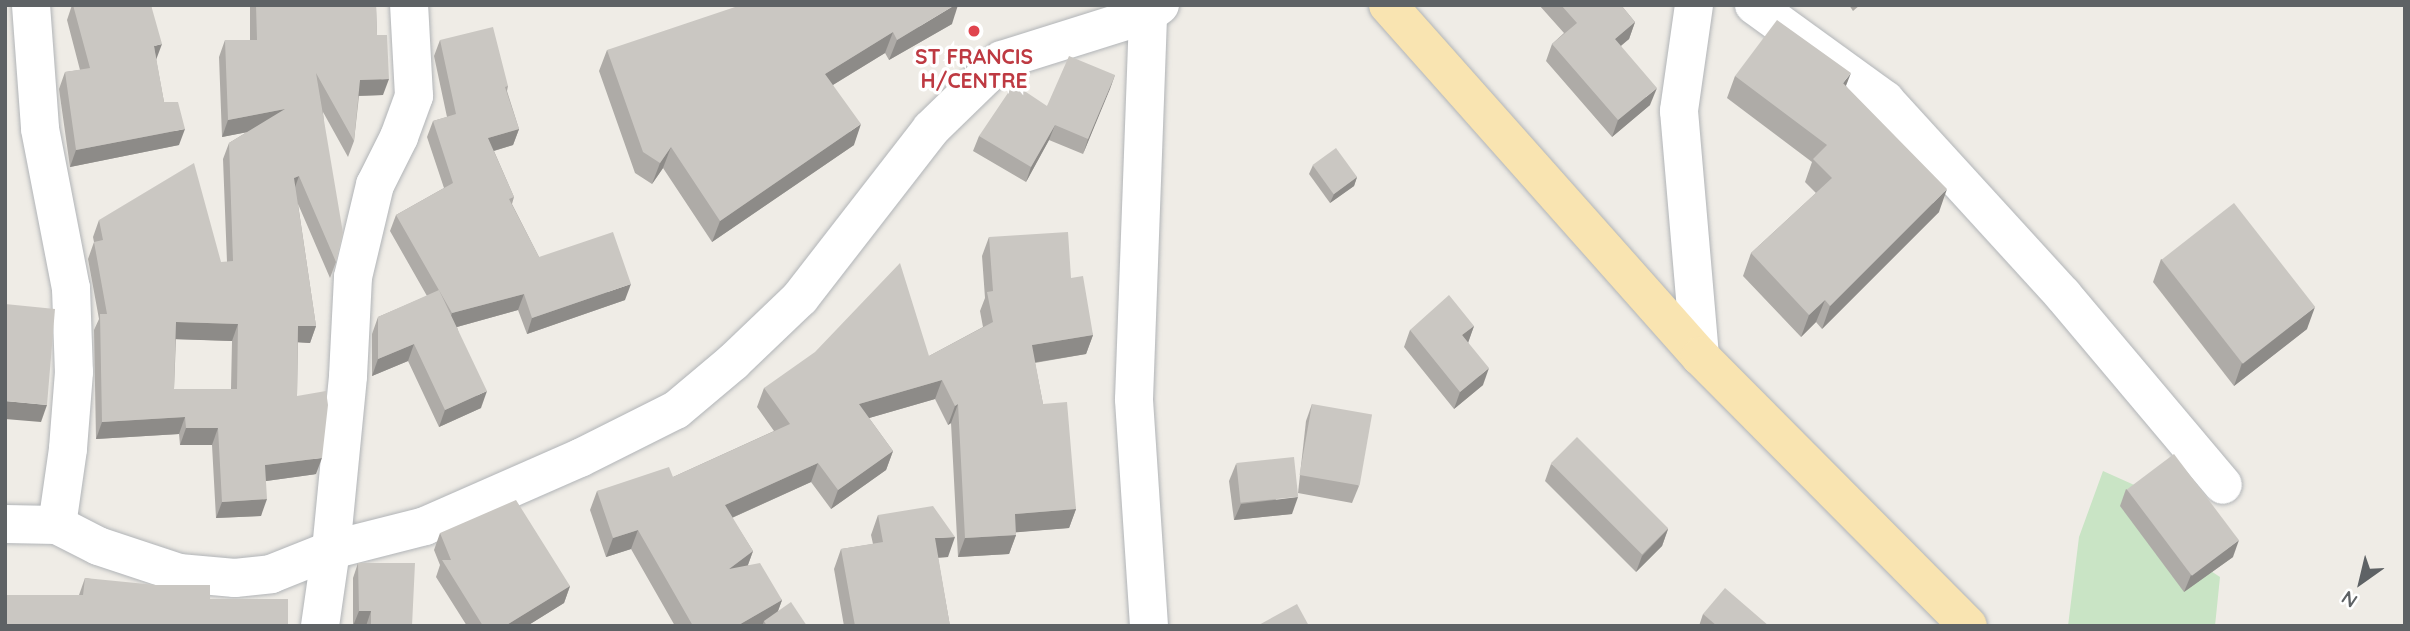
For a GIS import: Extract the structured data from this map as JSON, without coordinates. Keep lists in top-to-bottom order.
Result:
{
  "places": ["ST FRANCIS H/CENTRE"],
  "north": "bottom left"
}
